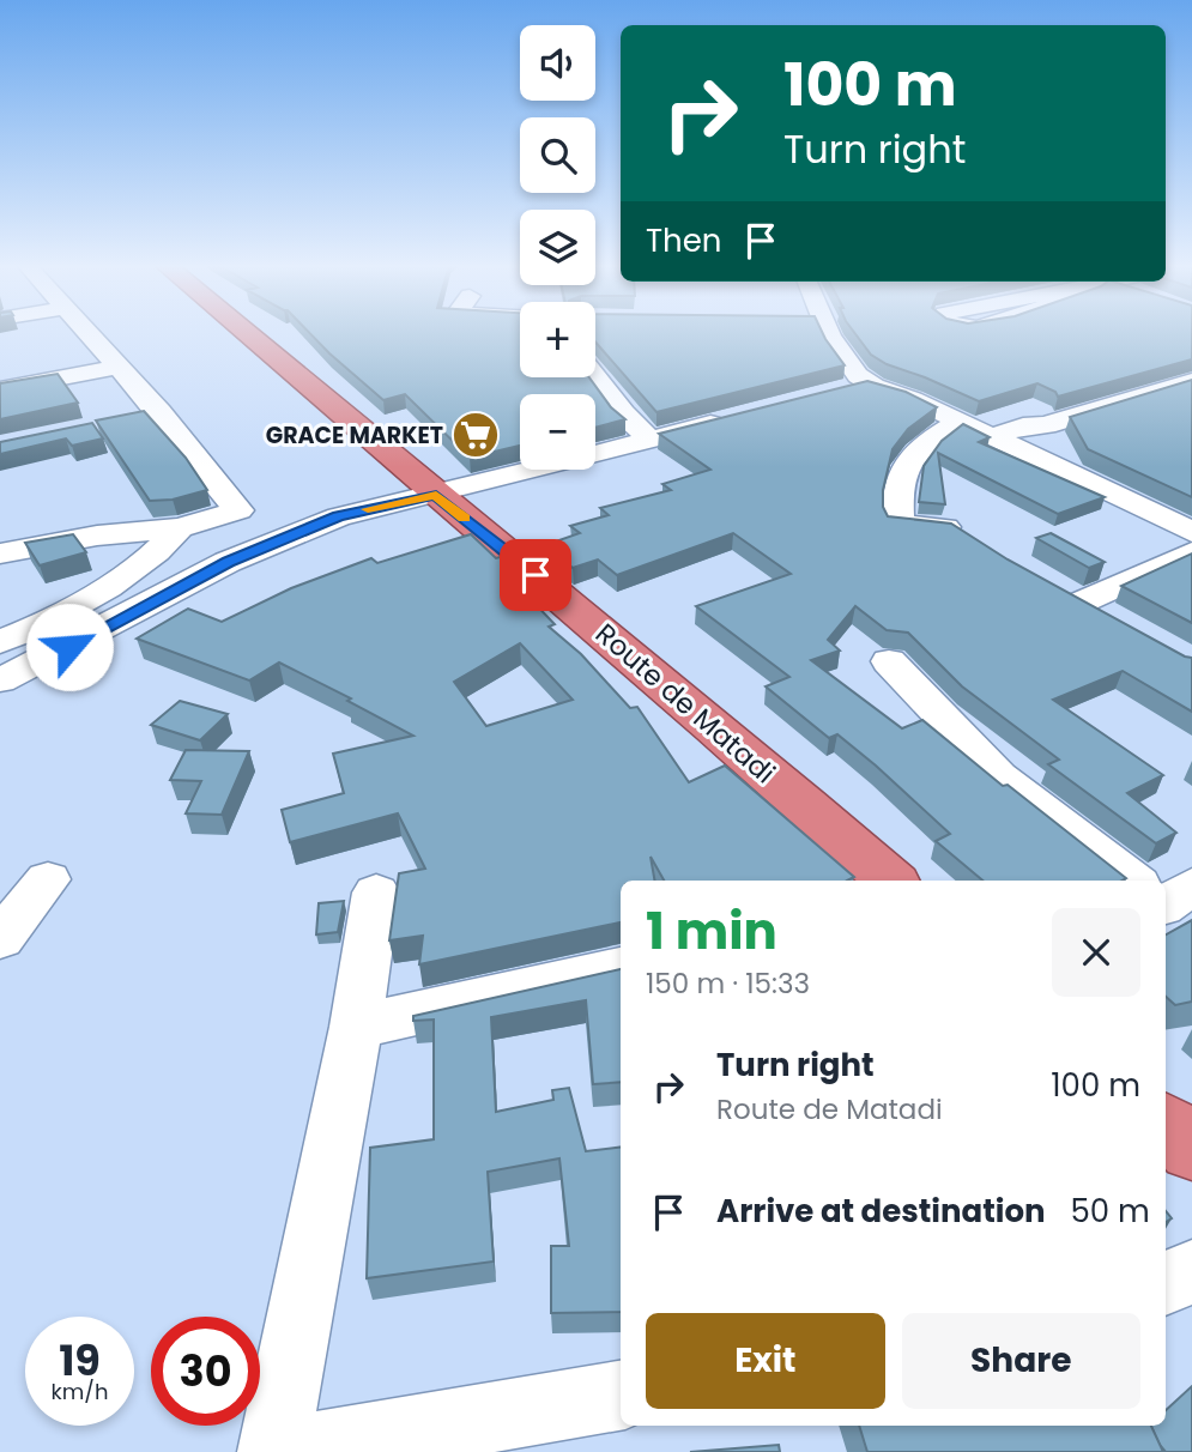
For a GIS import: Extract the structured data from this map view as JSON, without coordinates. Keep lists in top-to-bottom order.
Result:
{
  "streets": {
    "highway": ["Route de Matadi"]
  },
  "places": {
    "supermarket": ["GRACE MARKET"]
  },
  "page": {
    "map_buttons": ["+", "−"],
    "turn": ["100 m", "Turn right"],
    "then": "Then",
    "heading": ["1 min", "150 m · 15:33"],
    "list": [
      {
        "name": "Turn right",
        "note": "Route de Matadi",
        "value": "100 m"
      },
      {
        "name": "Arrive at destination",
        "value": "50 m"
      }
    ],
    "buttons": ["Exit", "Share"],
    "speed": "19 km/h",
    "limit": "30"
  }
}
